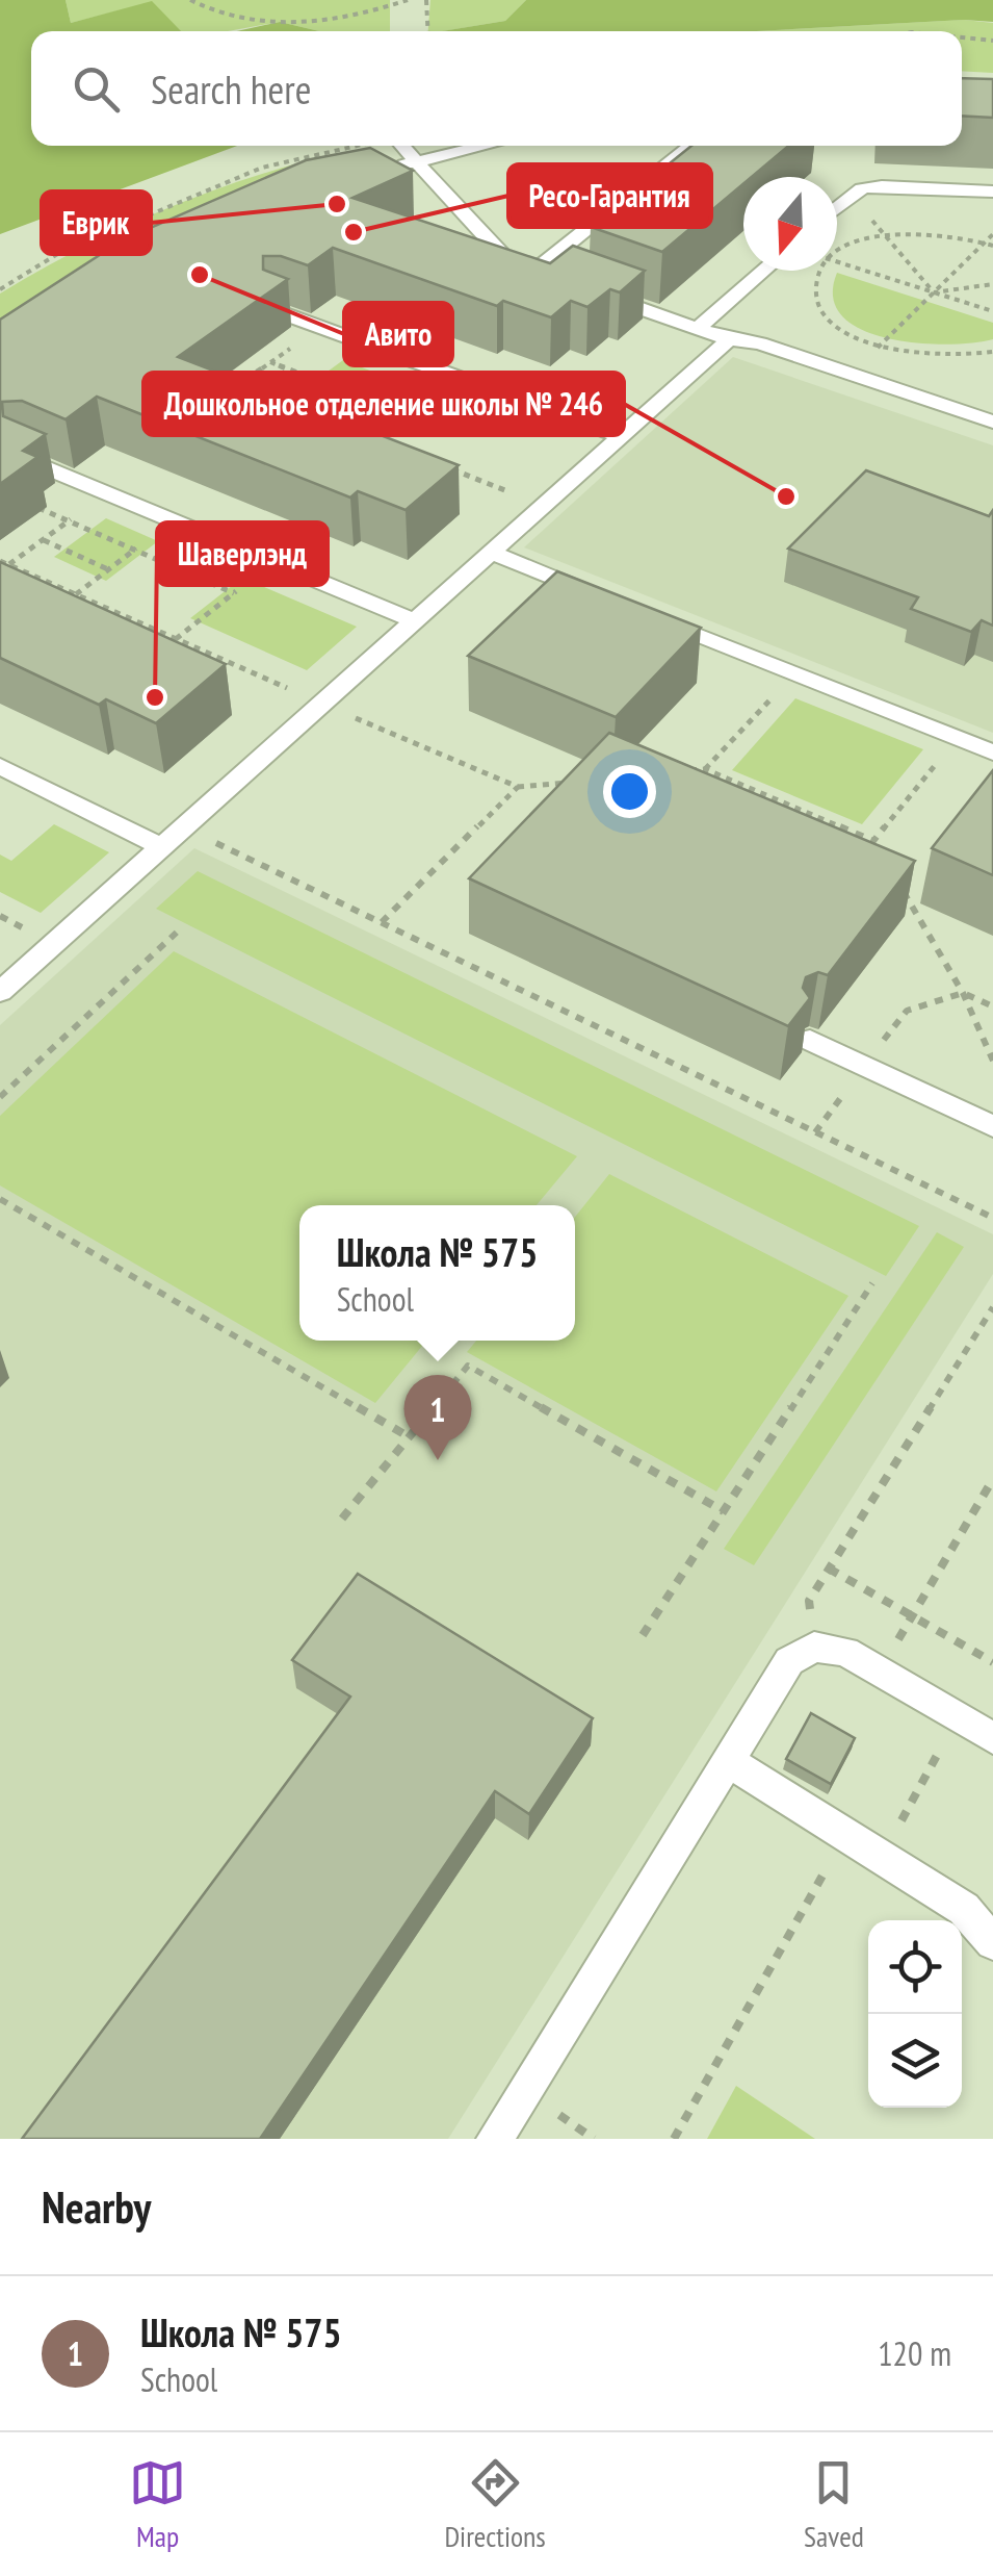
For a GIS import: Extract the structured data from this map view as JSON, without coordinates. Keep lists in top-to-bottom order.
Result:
{
  "places": [
    "Еврик",
    "Ресо-Гарантия",
    "Авито",
    "Дошкольное отделение школы № 246",
    "Шаверлэнд"
  ],
  "north": "bottom",
  "page": {
    "search": "Search here",
    "popup": ["Школа № 575", "School"],
    "pins": "1",
    "heading": "Nearby",
    "list": [
      {
        "mark": "1",
        "name": "Школа № 575",
        "note": "School",
        "value": "120 m"
      }
    ],
    "nav": ["Map", "Directions", "Saved"]
  }
}
